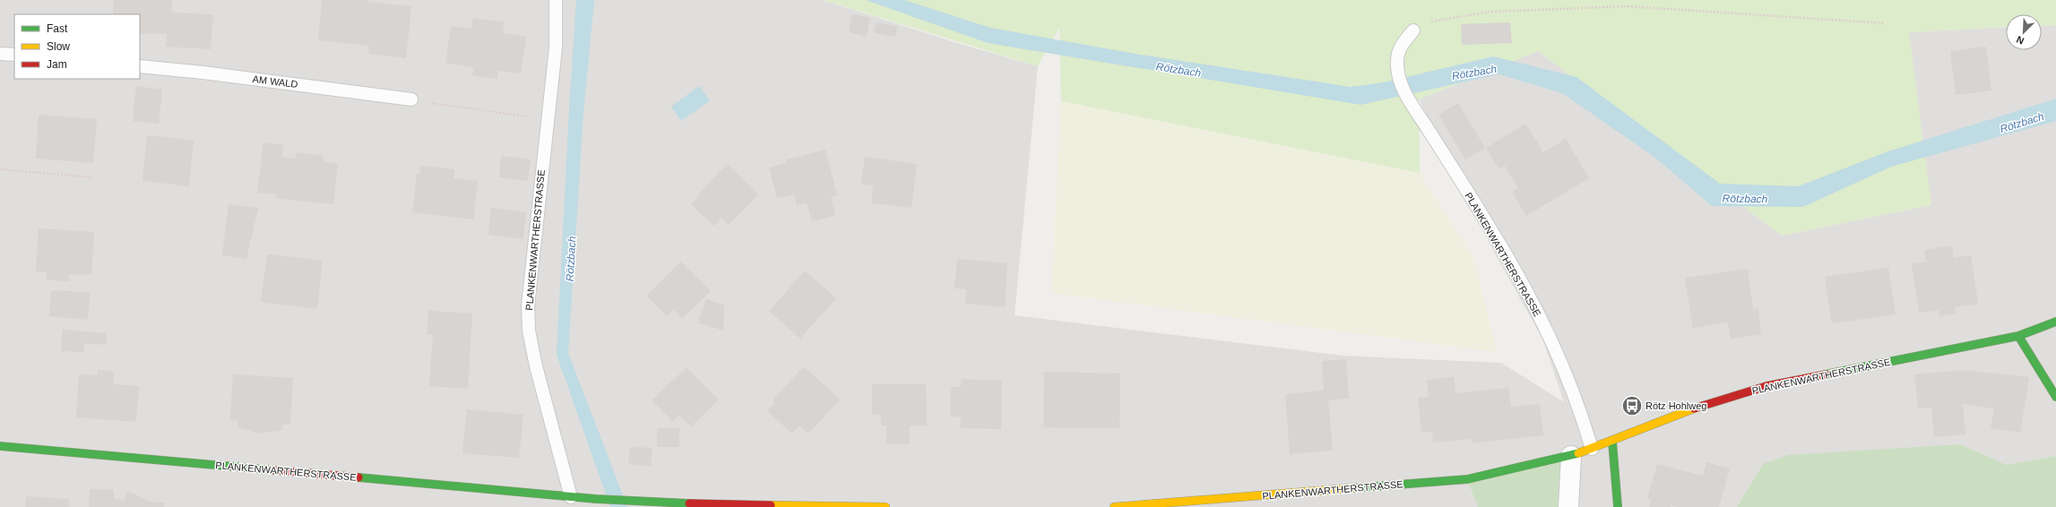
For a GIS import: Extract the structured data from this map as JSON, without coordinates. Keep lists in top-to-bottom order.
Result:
{
  "streets": {
    "main road": ["PLANKENWARTHERSTRASSE"],
    "lane": ["AM WALD"]
  },
  "water": ["Rötzbach"],
  "places": {
    "bus stop": ["Rötz Hohlweg"]
  },
  "legend": ["Fast", "Slow", "Jam"],
  "north": "bottom left"
}
